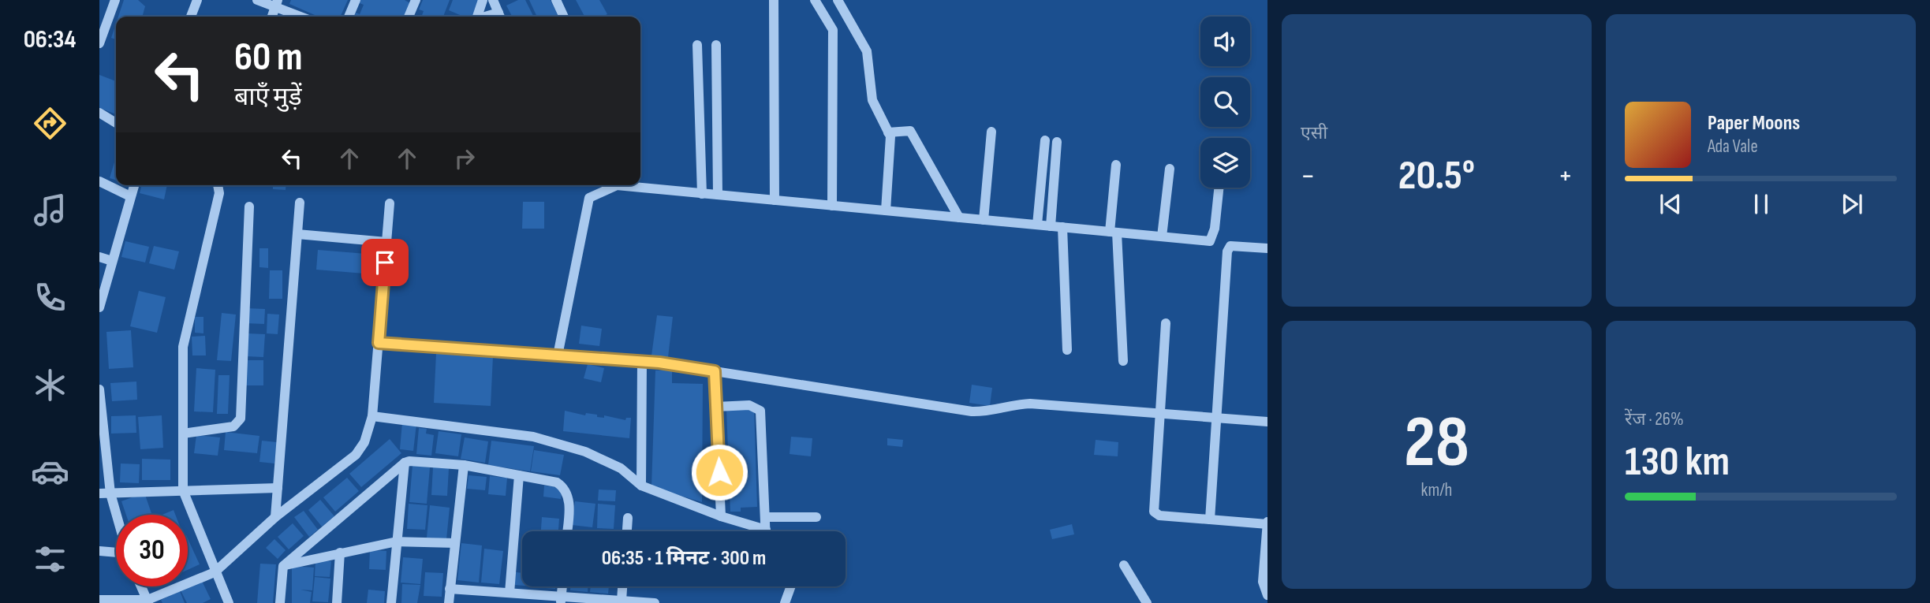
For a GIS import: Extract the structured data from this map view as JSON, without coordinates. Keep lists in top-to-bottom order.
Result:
{
  "page": {
    "tabs": "06:34",
    "tile": [
      "एसी",
      ["28", "km/h"],
      ["रेंज · 26%", "130 km"]
    ],
    "turn": ["60 m", "बाएँ मुड़ें"],
    "song": ["Paper Moons", "Ada Vale"],
    "heat": ["−", "20.5°", "+"],
    "limit": "30",
    "trip": "06:35 · 1 मिनट · 300 m"
  }
}
